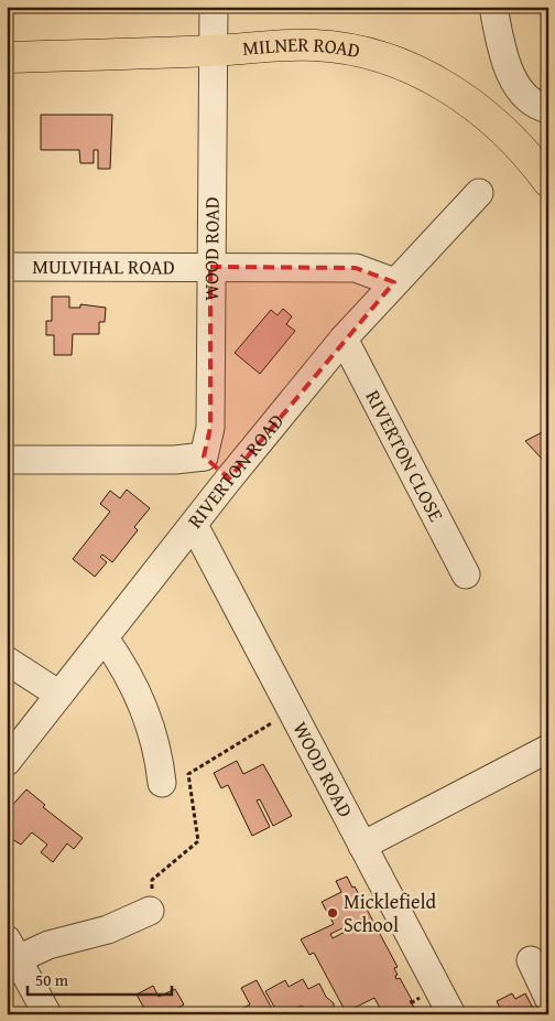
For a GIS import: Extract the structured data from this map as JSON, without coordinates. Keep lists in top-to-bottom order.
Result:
{
  "streets": {
    "main road": ["MILNER ROAD"],
    "street": [
      "WOOD ROAD",
      "MULVIHAL ROAD",
      "RIVERTON CLOSE",
      "RIVERTON ROAD"
    ]
  },
  "crossings": [
    ["MILNER ROAD", "WOOD ROAD"],
    ["WOOD ROAD", "MULVIHAL ROAD"],
    ["WOOD ROAD", "RIVERTON ROAD"],
    ["MULVIHAL ROAD", "RIVERTON ROAD"],
    ["RIVERTON CLOSE", "RIVERTON ROAD"]
  ],
  "places": ["Micklefield School"],
  "scale_bar": "50 m"
}
